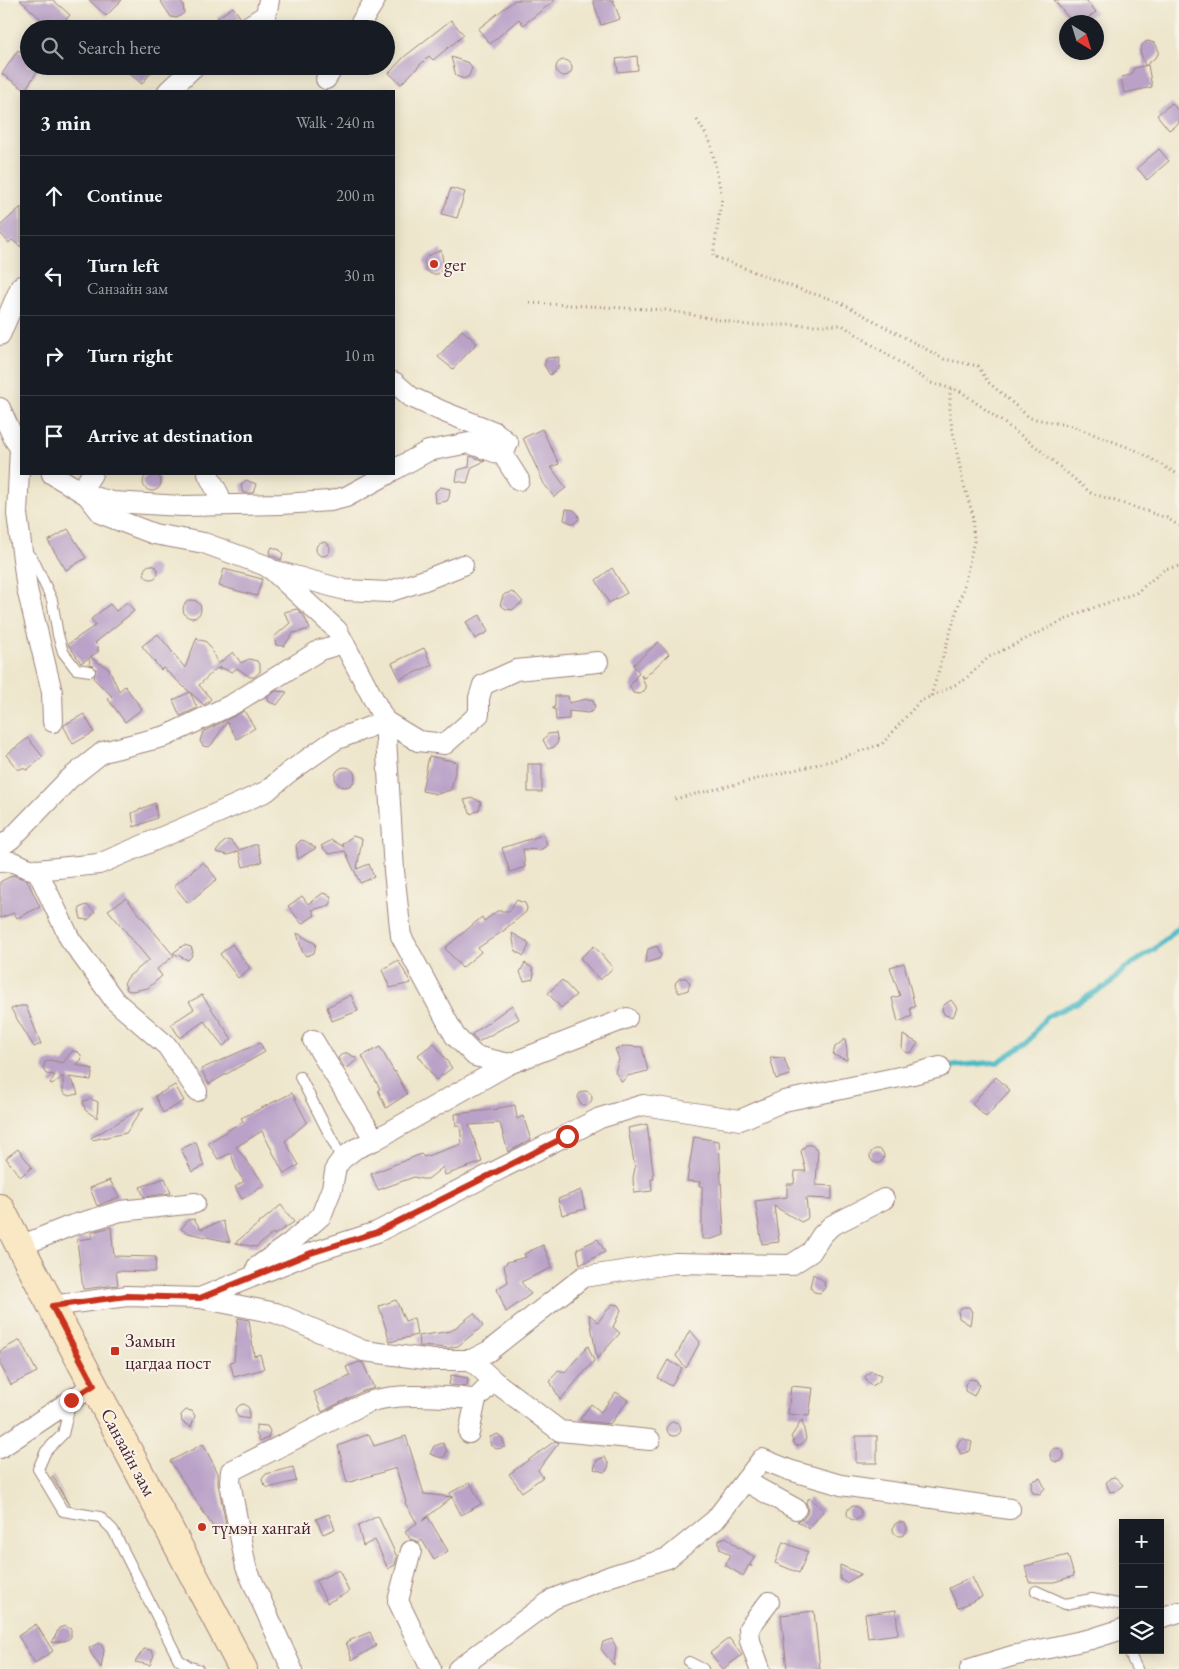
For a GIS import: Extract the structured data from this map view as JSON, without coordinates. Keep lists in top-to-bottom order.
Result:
{
  "streets": {
    "main road": ["Санзайн зам"]
  },
  "places": {
    "other": ["ger", "түмэн хангай"],
    "transit": ["Замын цагдаа пост"]
  },
  "north": "bottom right",
  "page": {
    "search": "Search here",
    "heading": ["3 min", "Walk · 240 m"],
    "list": [
      ["Continue", "200 m"],
      ["Turn left", "Санзайн зам", "30 m"],
      ["Turn right", "10 m"],
      "Arrive at destination"
    ],
    "map_buttons": ["+", "−"]
  }
}
